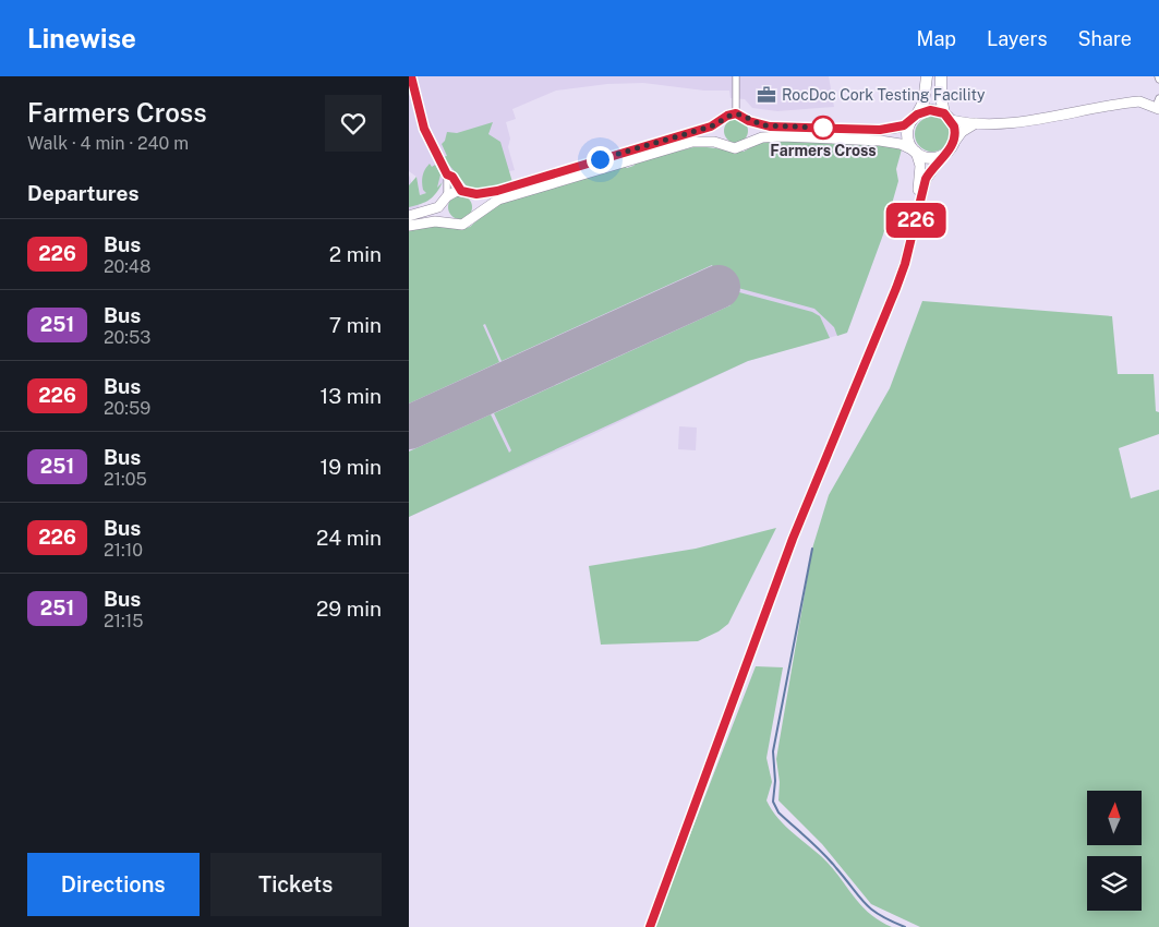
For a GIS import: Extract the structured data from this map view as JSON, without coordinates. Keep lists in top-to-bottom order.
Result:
{
  "places": {
    "office": ["RocDoc Cork Testing Facility"],
    "other": ["Farmers Cross"]
  },
  "lines": ["bus line 226"],
  "north": "top",
  "page": {
    "header": "Linewise",
    "nav": ["Map", "Layers", "Share"],
    "heading": [
      ["Farmers Cross", "Walk · 4 min · 240 m"],
      "Departures"
    ],
    "on_map": "226",
    "list": [
      {
        "mark": "226",
        "name": "Bus",
        "note": "20:48",
        "value": "2 min"
      },
      {
        "mark": "251",
        "name": "Bus",
        "note": "20:53",
        "value": "7 min"
      },
      {
        "mark": "226",
        "name": "Bus",
        "note": "20:59",
        "value": "13 min"
      },
      {
        "mark": "251",
        "name": "Bus",
        "note": "21:05",
        "value": "19 min"
      },
      {
        "mark": "226",
        "name": "Bus",
        "note": "21:10",
        "value": "24 min"
      },
      {
        "mark": "251",
        "name": "Bus",
        "note": "21:15",
        "value": "29 min"
      }
    ],
    "buttons": ["Directions", "Tickets"]
  }
}
